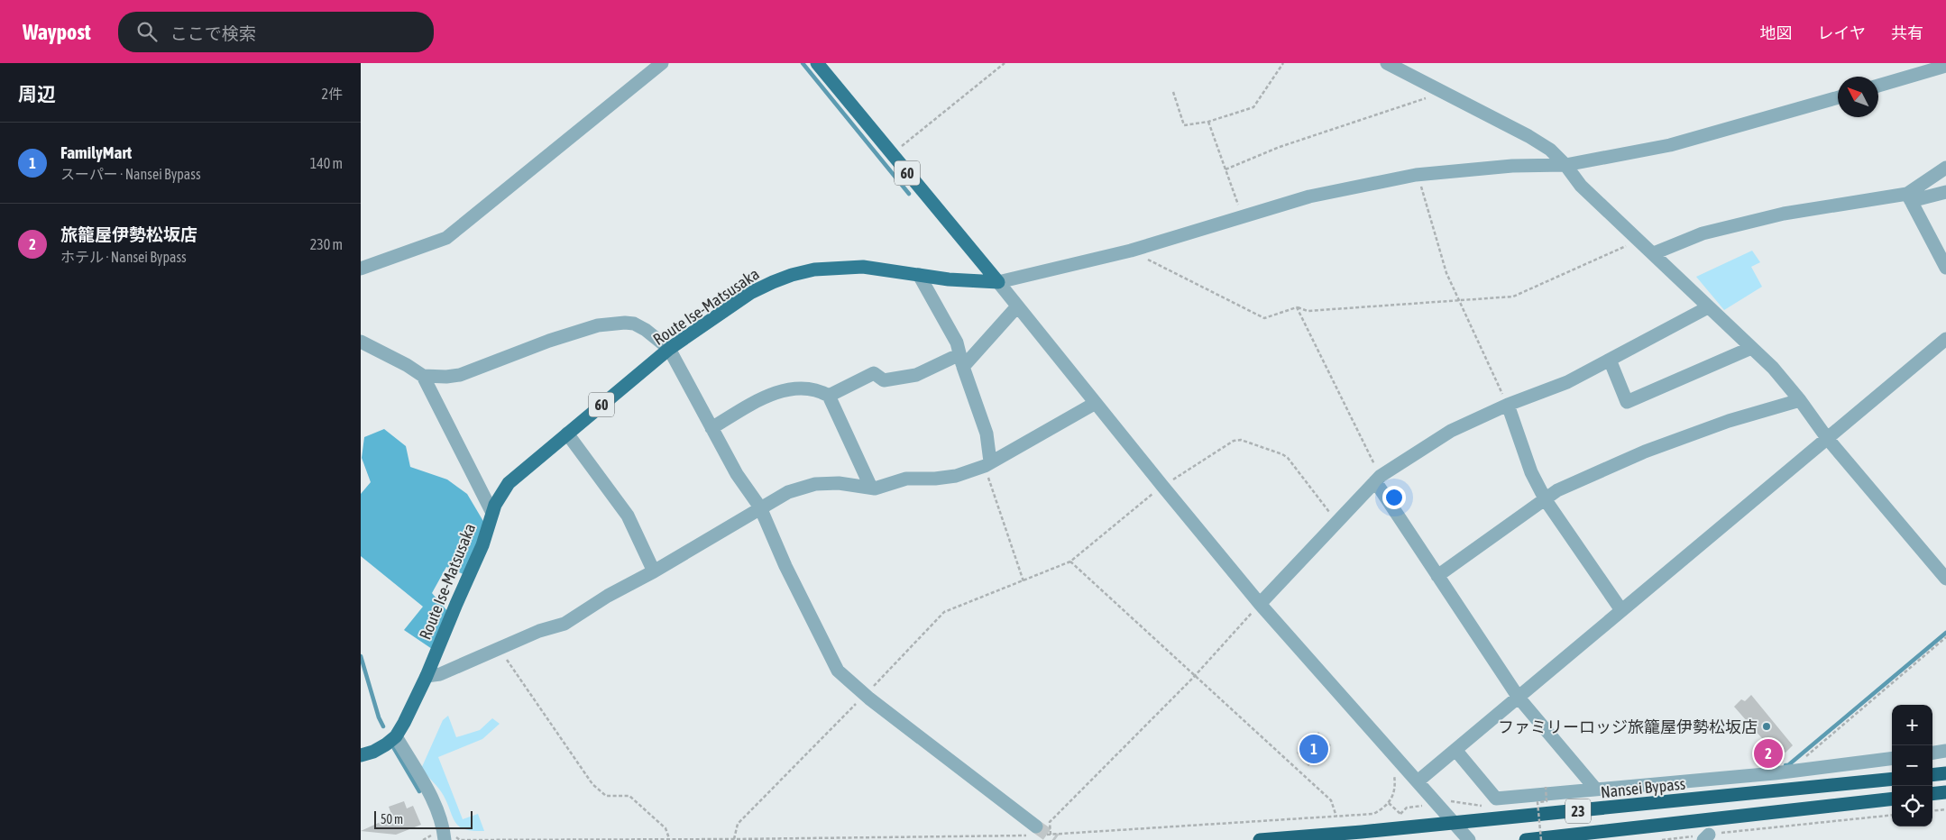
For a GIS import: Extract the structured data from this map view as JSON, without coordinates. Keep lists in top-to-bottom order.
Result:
{
  "streets": {
    "highway": ["Nansei Bypass", "23"],
    "main road": ["60", "Route Ise-Matsusaka"]
  },
  "crossings": [
    ["60", "Route Ise-Matsusaka"]
  ],
  "places": ["ファミリーロッジ旅籠屋伊勢松坂店"],
  "scale_bar": "50 m",
  "north": "top left",
  "page": {
    "header": "Waypost",
    "search": "ここで検索",
    "nav": ["地図", "レイヤ", "共有"],
    "heading": ["周辺", "2件"],
    "list": [
      {
        "mark": "1",
        "name": "FamilyMart",
        "note": "スーパー · Nansei Bypass",
        "value": "140 m"
      },
      {
        "mark": "2",
        "name": "旅籠屋伊勢松坂店",
        "note": "ホテル · Nansei Bypass",
        "value": "230 m"
      }
    ],
    "map_buttons": ["+", "−"],
    "pins": ["1", "2"],
    "scale": "50 m"
  }
}
